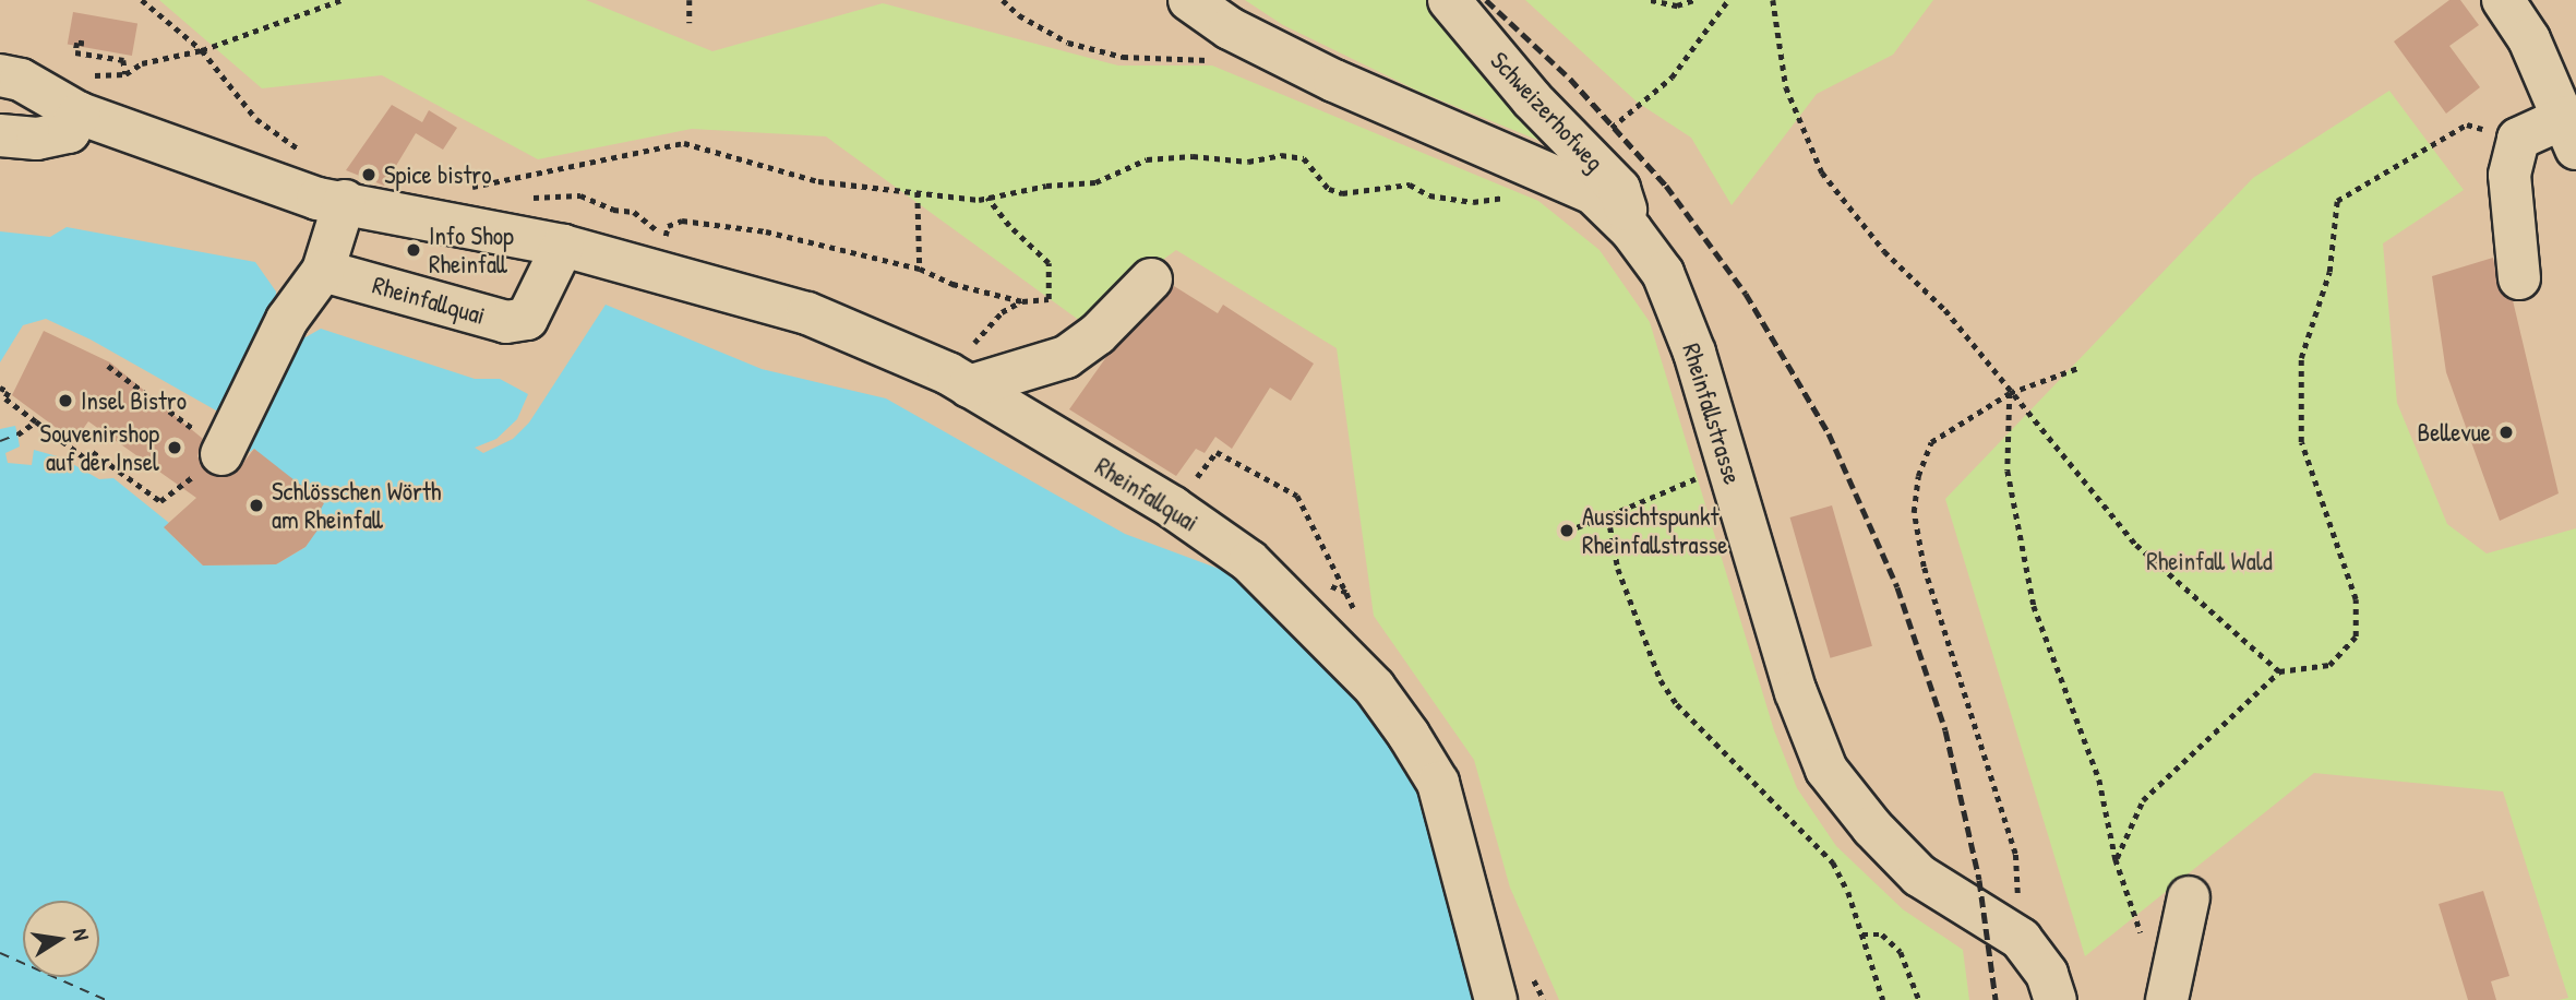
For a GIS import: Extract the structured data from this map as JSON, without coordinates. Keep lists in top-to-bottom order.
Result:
{
  "streets": {
    "street": ["Schweizerhofweg", "Rheinfallquai", "Rheinfallstrasse"]
  },
  "crossings": [
    ["Schweizerhofweg", "Rheinfallstrasse"]
  ],
  "parks": ["Rheinfall Wald"],
  "places": [
    "Spice bistro",
    "Info Shop Rheinfall",
    "Insel Bistro",
    "Bellevue",
    "Souvenirshop auf der Insel",
    "Schlösschen Wörth am Rheinfall",
    "Aussichtspunkt Rheinfallstrasse"
  ],
  "north": "right"
}
